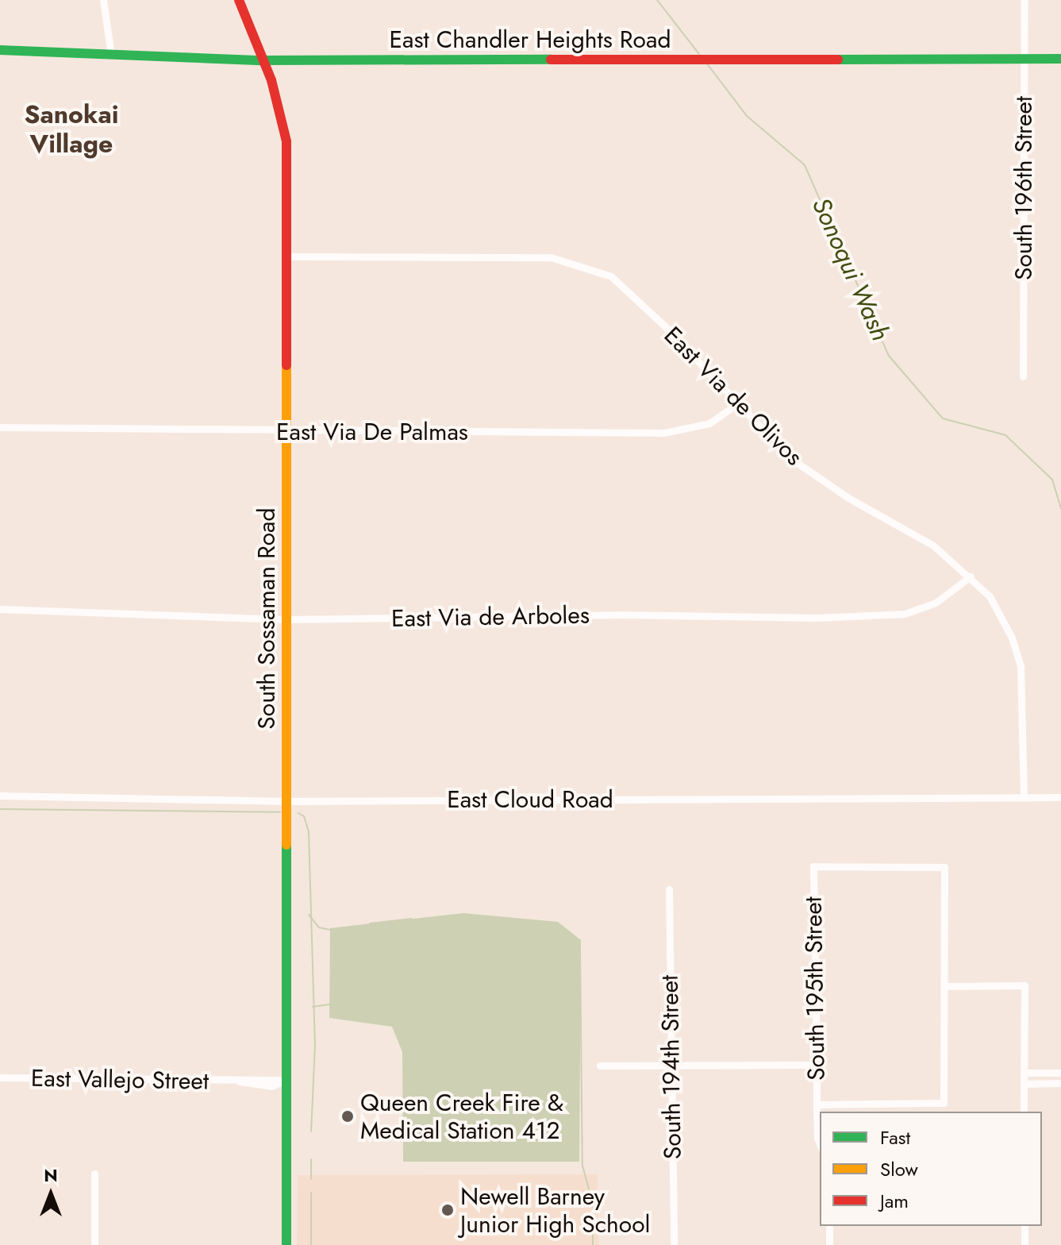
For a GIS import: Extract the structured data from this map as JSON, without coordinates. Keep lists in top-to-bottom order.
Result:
{
  "streets": {
    "main road": ["East Chandler Heights Road", "South Sossaman Road"],
    "street": [
      "South 196th Street",
      "East Via de Olivos",
      "East Via De Palmas",
      "East Via de Arboles",
      "East Cloud Road",
      "South 195th Street",
      "South 194th Street",
      "East Vallejo Street"
    ]
  },
  "crossings": [
    ["East Chandler Heights Road", "South 196th Street"],
    ["East Chandler Heights Road", "South Sossaman Road"],
    ["East Via de Olivos", "East Via De Palmas"],
    ["East Via de Olivos", "East Via de Arboles"],
    ["East Via de Olivos", "South Sossaman Road"],
    ["East Via de Olivos", "East Cloud Road"],
    ["East Via De Palmas", "South Sossaman Road"],
    ["East Via de Arboles", "South Sossaman Road"],
    ["South Sossaman Road", "East Cloud Road"],
    ["South Sossaman Road", "East Vallejo Street"]
  ],
  "districts": ["Sanokai Village"],
  "water": ["Sonoqui Wash"],
  "places": ["Queen Creek Fire & Medical Station 412", "Newell Barney Junior High School"],
  "legend": ["Fast", "Slow", "Jam"],
  "north": "top"
}
